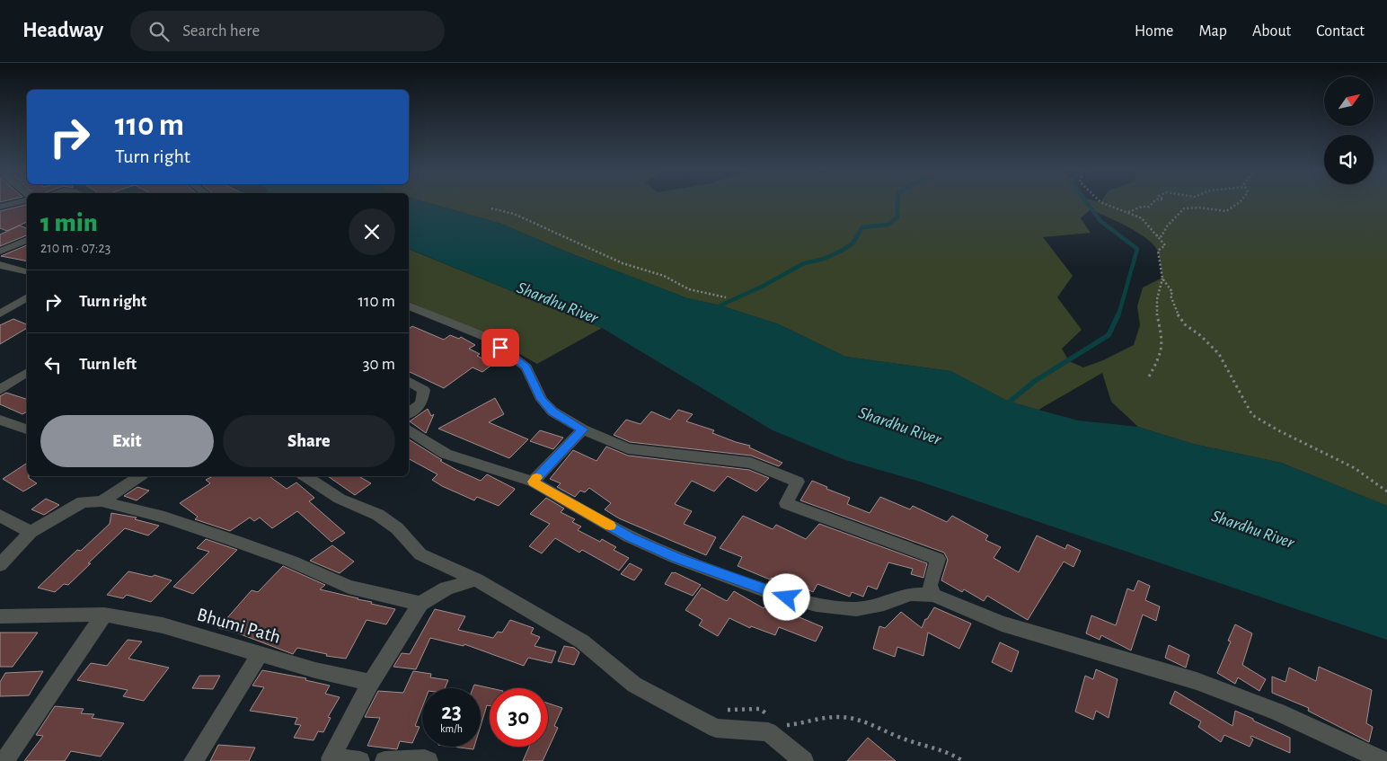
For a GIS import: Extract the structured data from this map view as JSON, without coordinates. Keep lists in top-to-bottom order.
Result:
{
  "streets": {
    "street": ["Bhumi Path"]
  },
  "water": ["Shardhu River"],
  "north": "top right",
  "page": {
    "header": "Headway",
    "search": "Search here",
    "nav": [
      "Home",
      "Map",
      "About",
      "Contact"
    ],
    "turn": ["110 m", "Turn right"],
    "heading": ["1 min", "210 m · 07:23"],
    "list": [
      {
        "name": "Turn right",
        "value": "110 m"
      },
      {
        "name": "Turn left",
        "value": "30 m"
      }
    ],
    "buttons": ["Exit", "Share"],
    "speed": "23 km/h",
    "limit": "30"
  }
}
